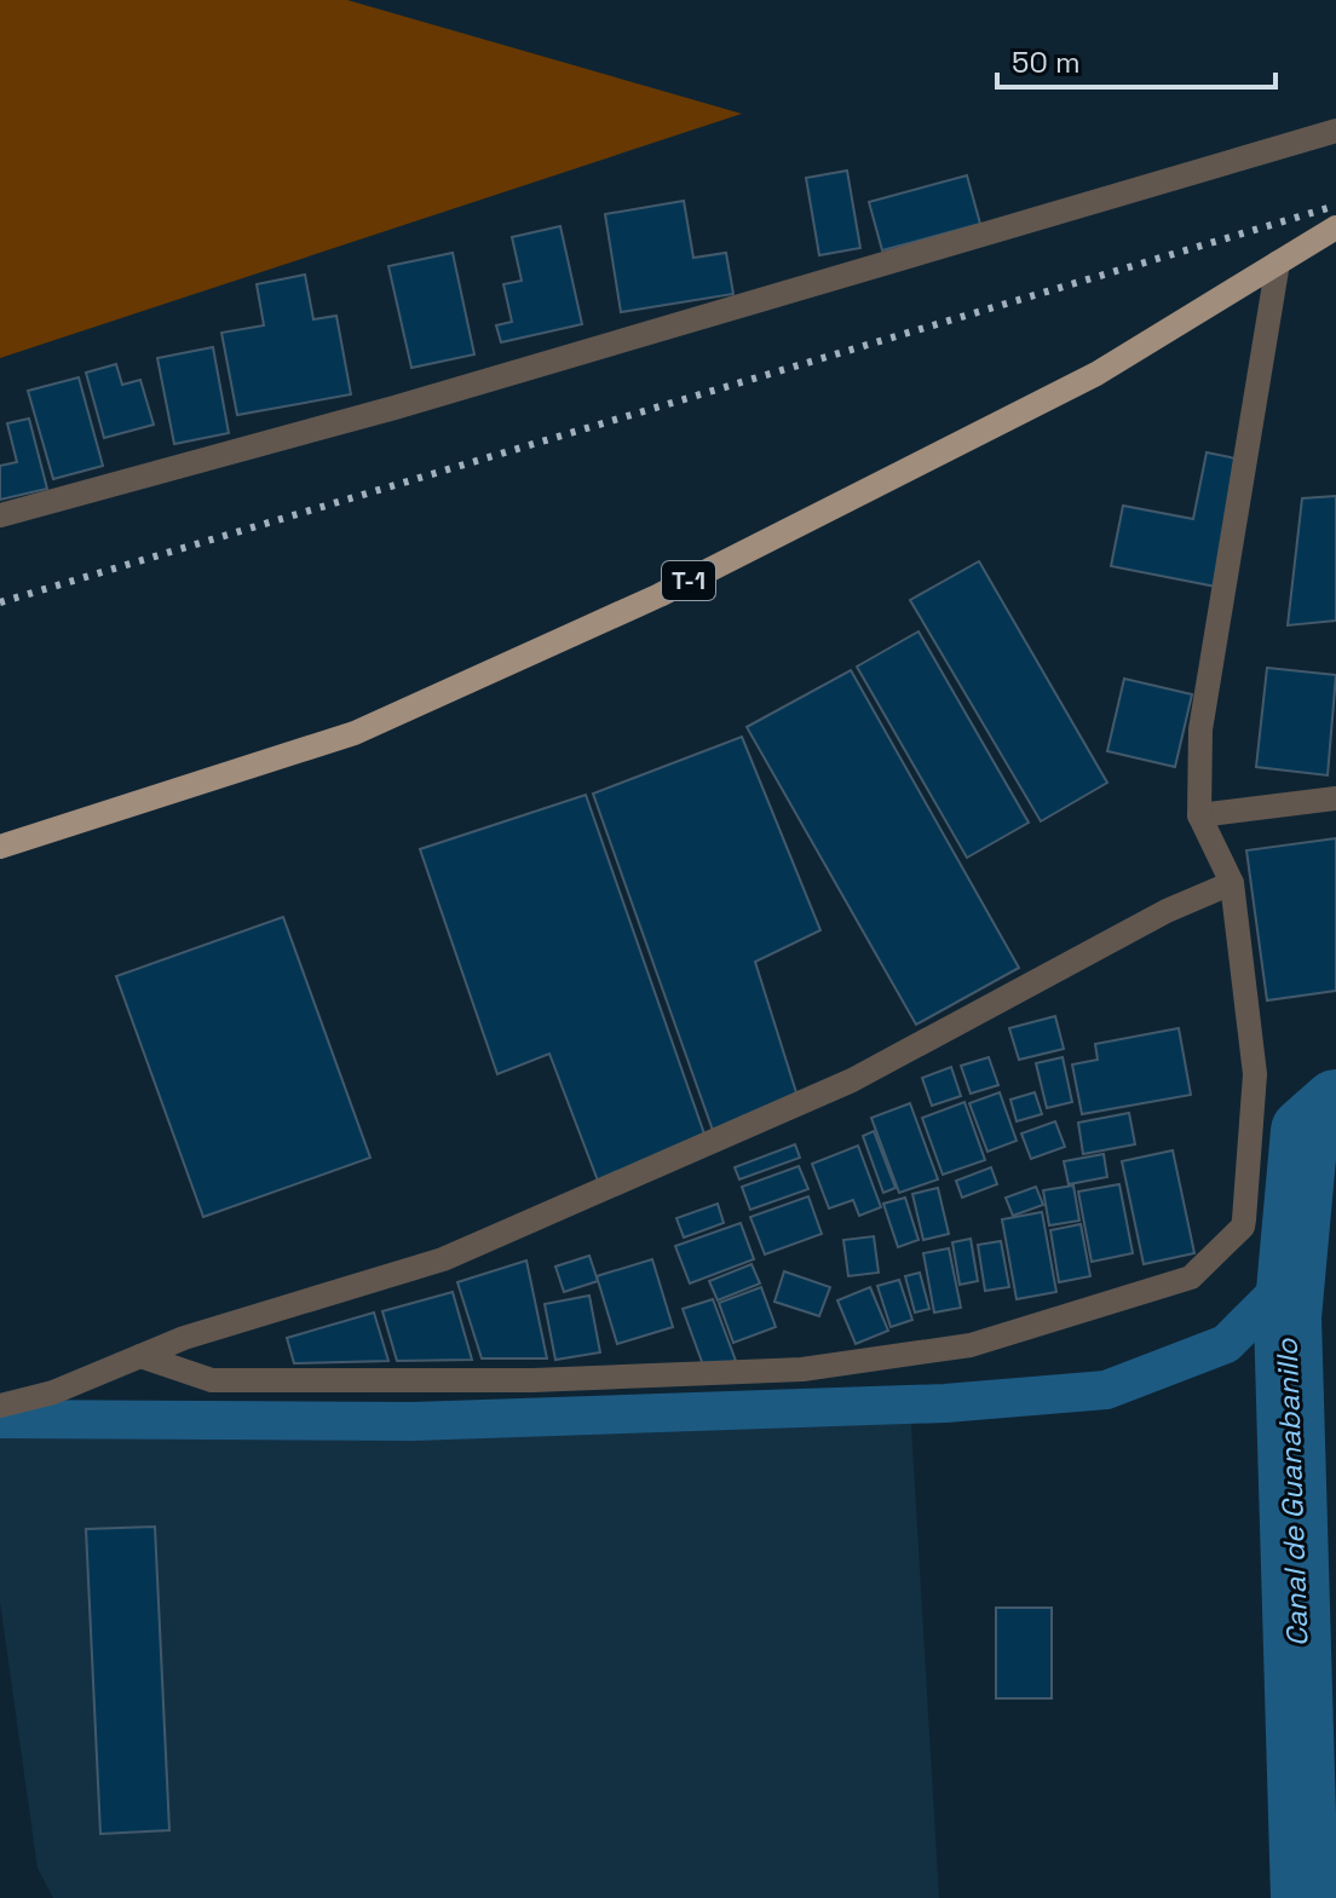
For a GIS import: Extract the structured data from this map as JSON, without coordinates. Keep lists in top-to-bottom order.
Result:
{
  "streets": {
    "main road": ["T-1"]
  },
  "water": ["Canal de Guanabanillo"],
  "scale_bar": "50 m"
}
